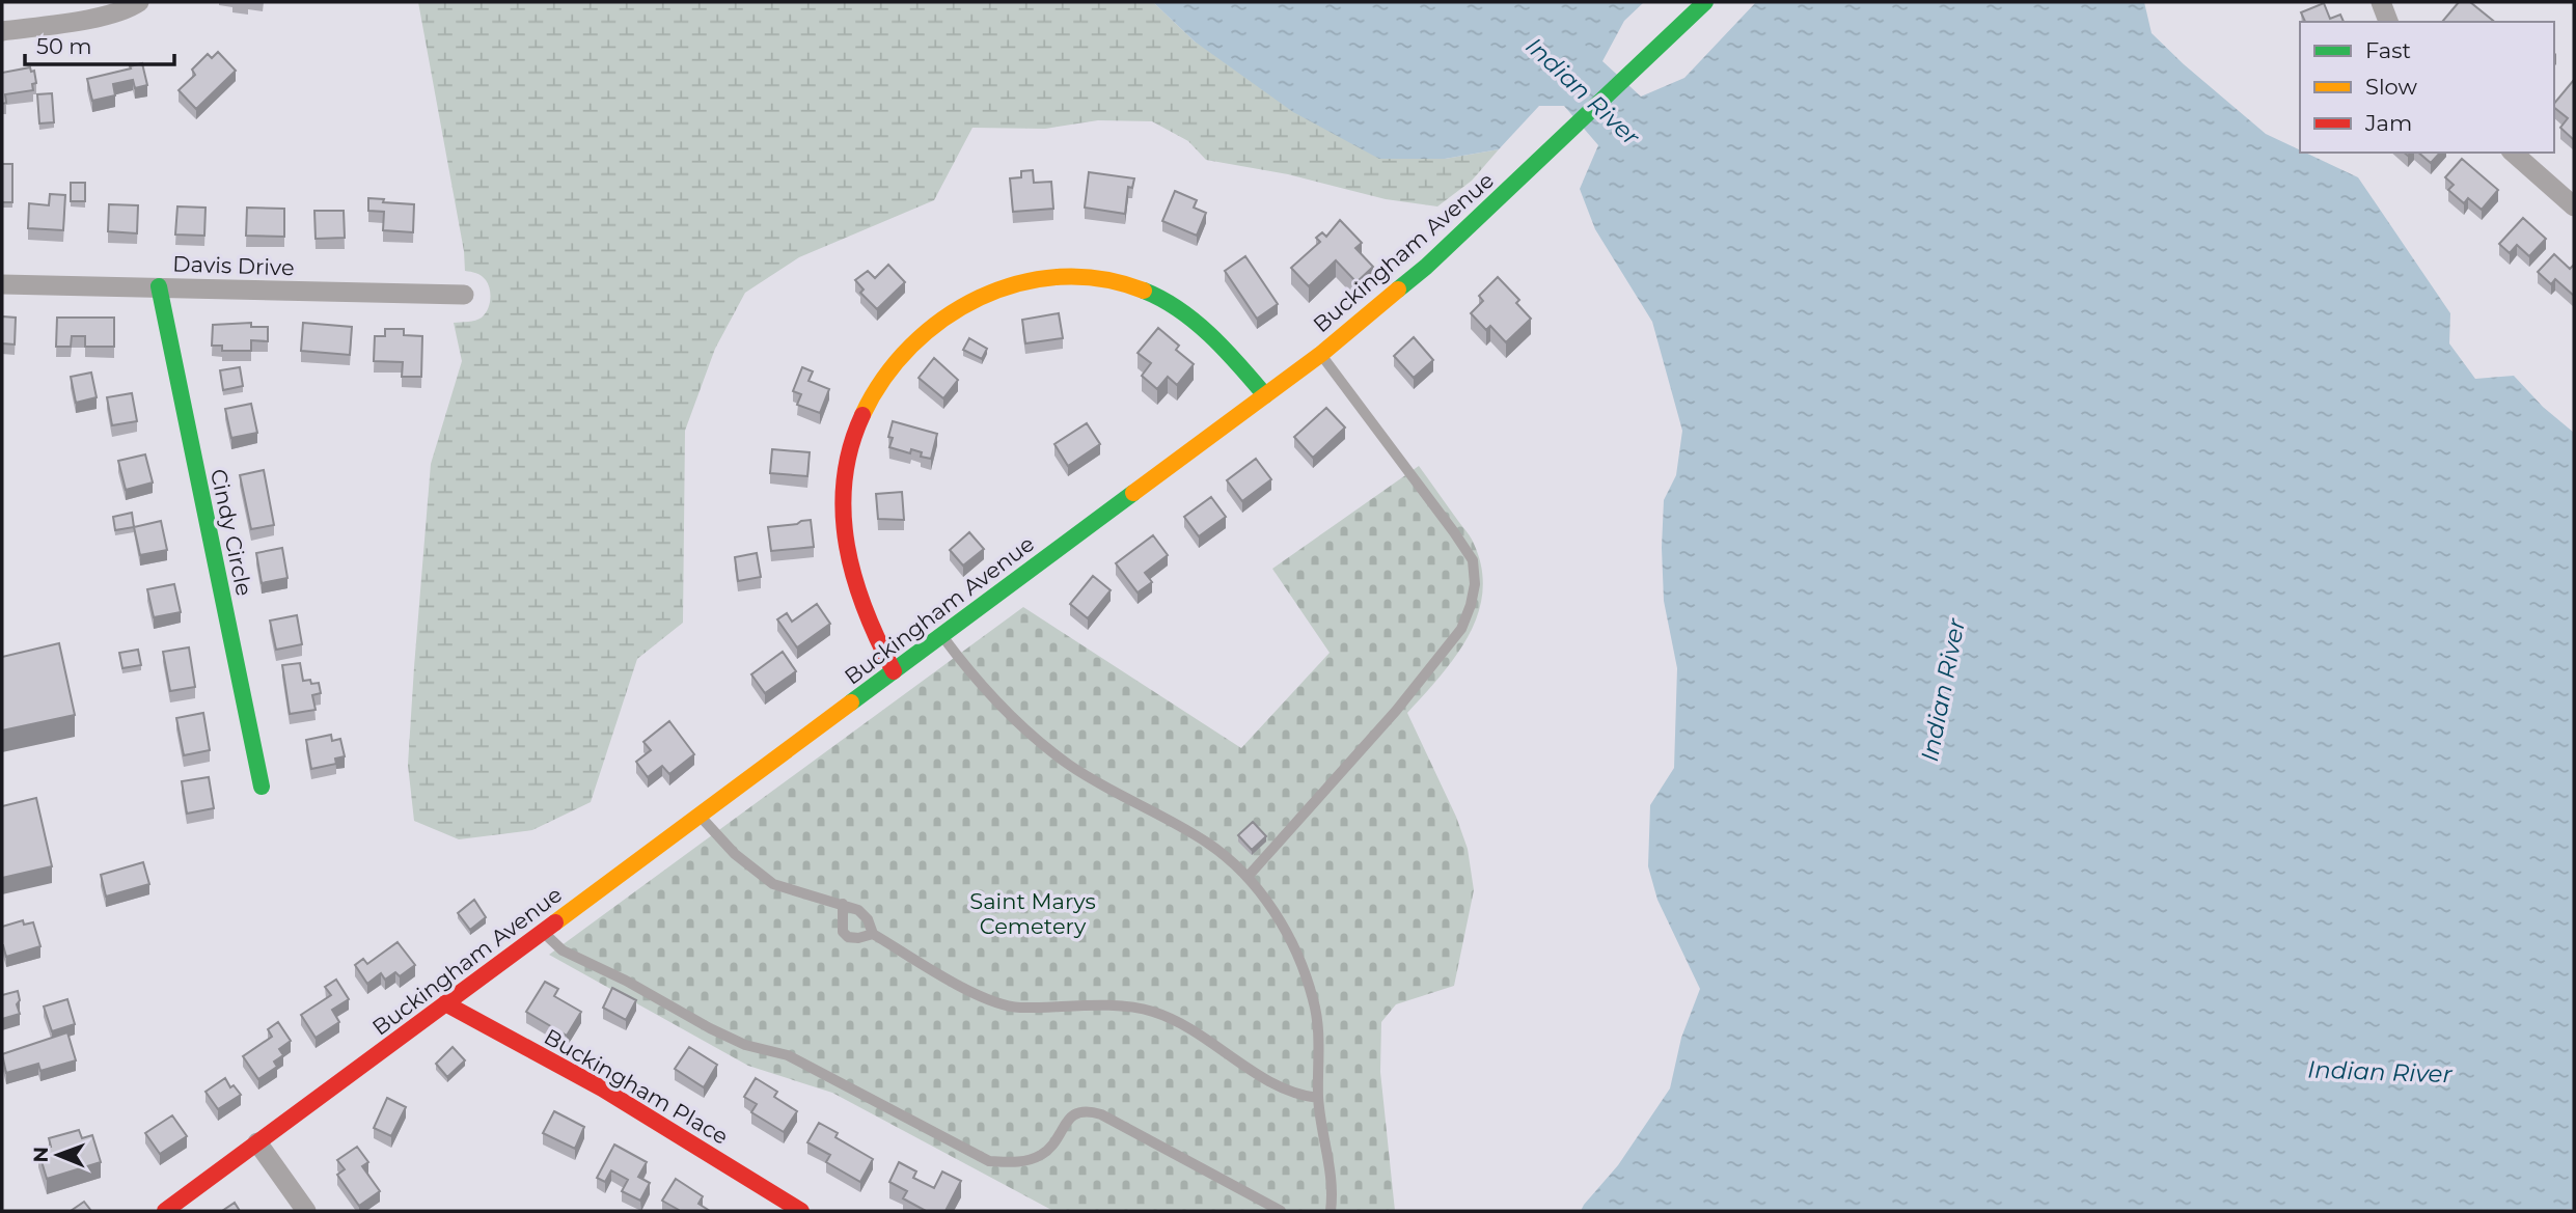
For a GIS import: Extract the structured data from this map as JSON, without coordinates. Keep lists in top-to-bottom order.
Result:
{
  "streets": {
    "main road": ["Buckingham Avenue", "Cindy Circle", "Buckingham Place"],
    "street": ["Davis Drive"]
  },
  "crossings": [
    ["Buckingham Avenue", "Buckingham Place"],
    ["Davis Drive", "Cindy Circle"]
  ],
  "water": ["Indian River"],
  "parks": ["Saint Marys Cemetery"],
  "legend": ["Fast", "Slow", "Jam"],
  "scale_bar": "50 m",
  "north": "left"
}
